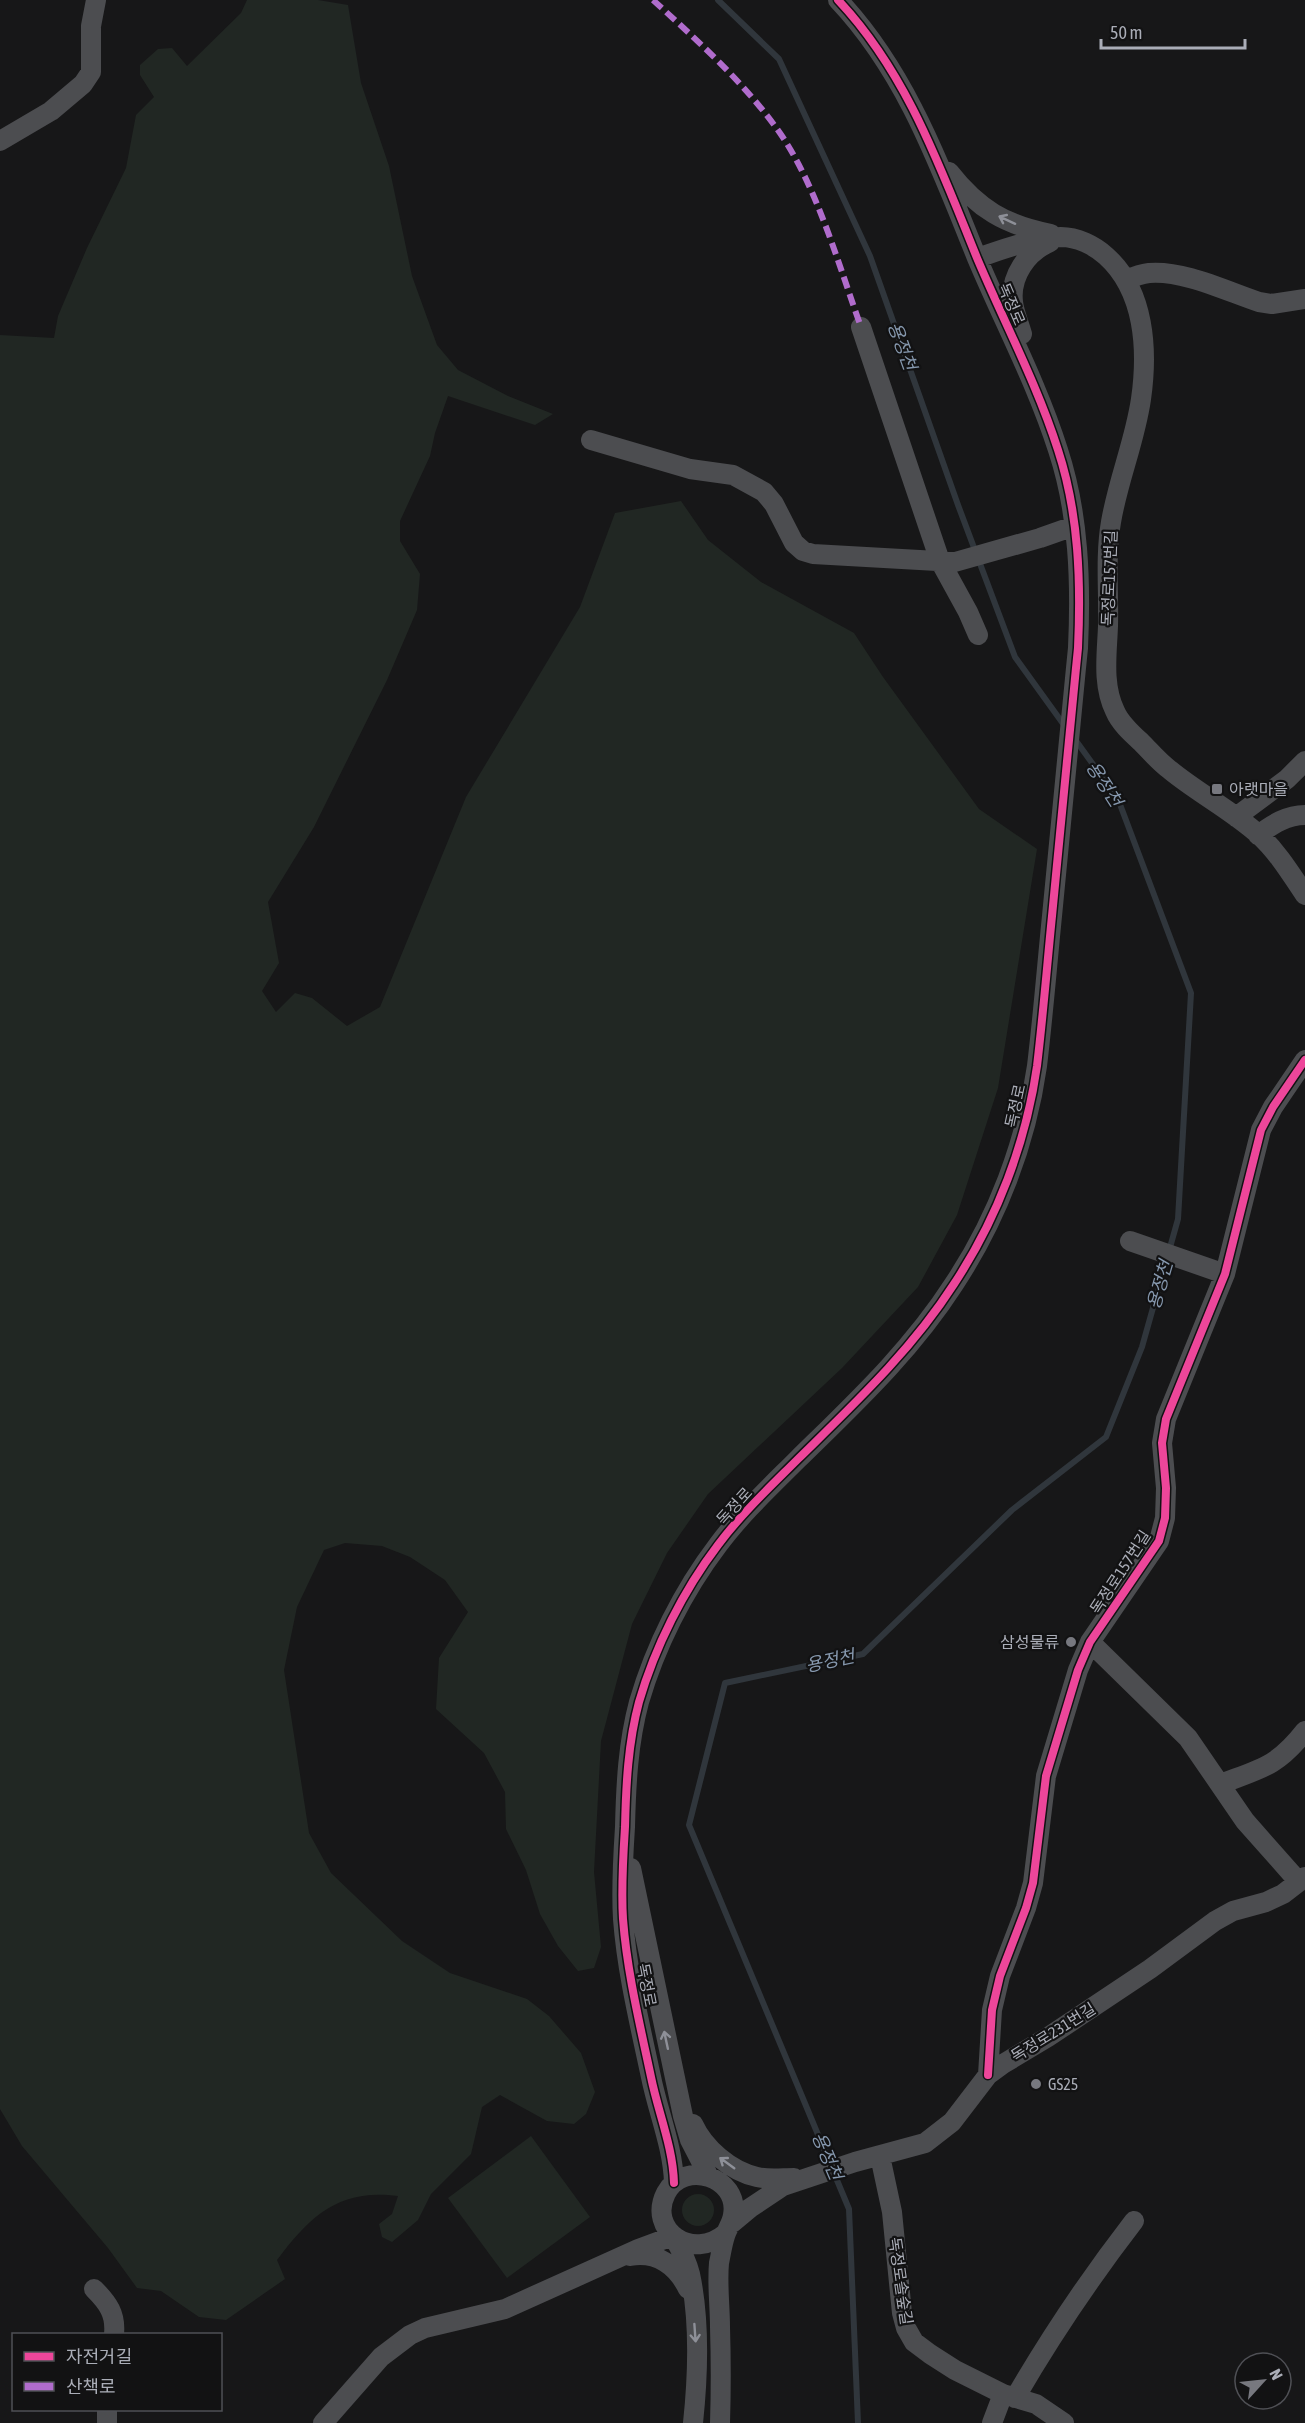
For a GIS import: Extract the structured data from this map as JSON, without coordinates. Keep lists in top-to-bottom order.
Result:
{
  "streets": {
    "street": [
      "독정로",
      "독정로157번길",
      "독정로231번길",
      "독정로솔숲길"
    ]
  },
  "crossings": [
    ["독정로", "독정로157번길"],
    ["독정로157번길", "독정로231번길"],
    ["독정로231번길", "독정로솔숲길"]
  ],
  "water": ["용정천"],
  "places": {
    "transit": ["아랫마을"],
    "other": ["삼성물류", "GS25"]
  },
  "legend": ["자전거길", "산책로"],
  "scale_bar": "50 m",
  "north": "top right"
}
